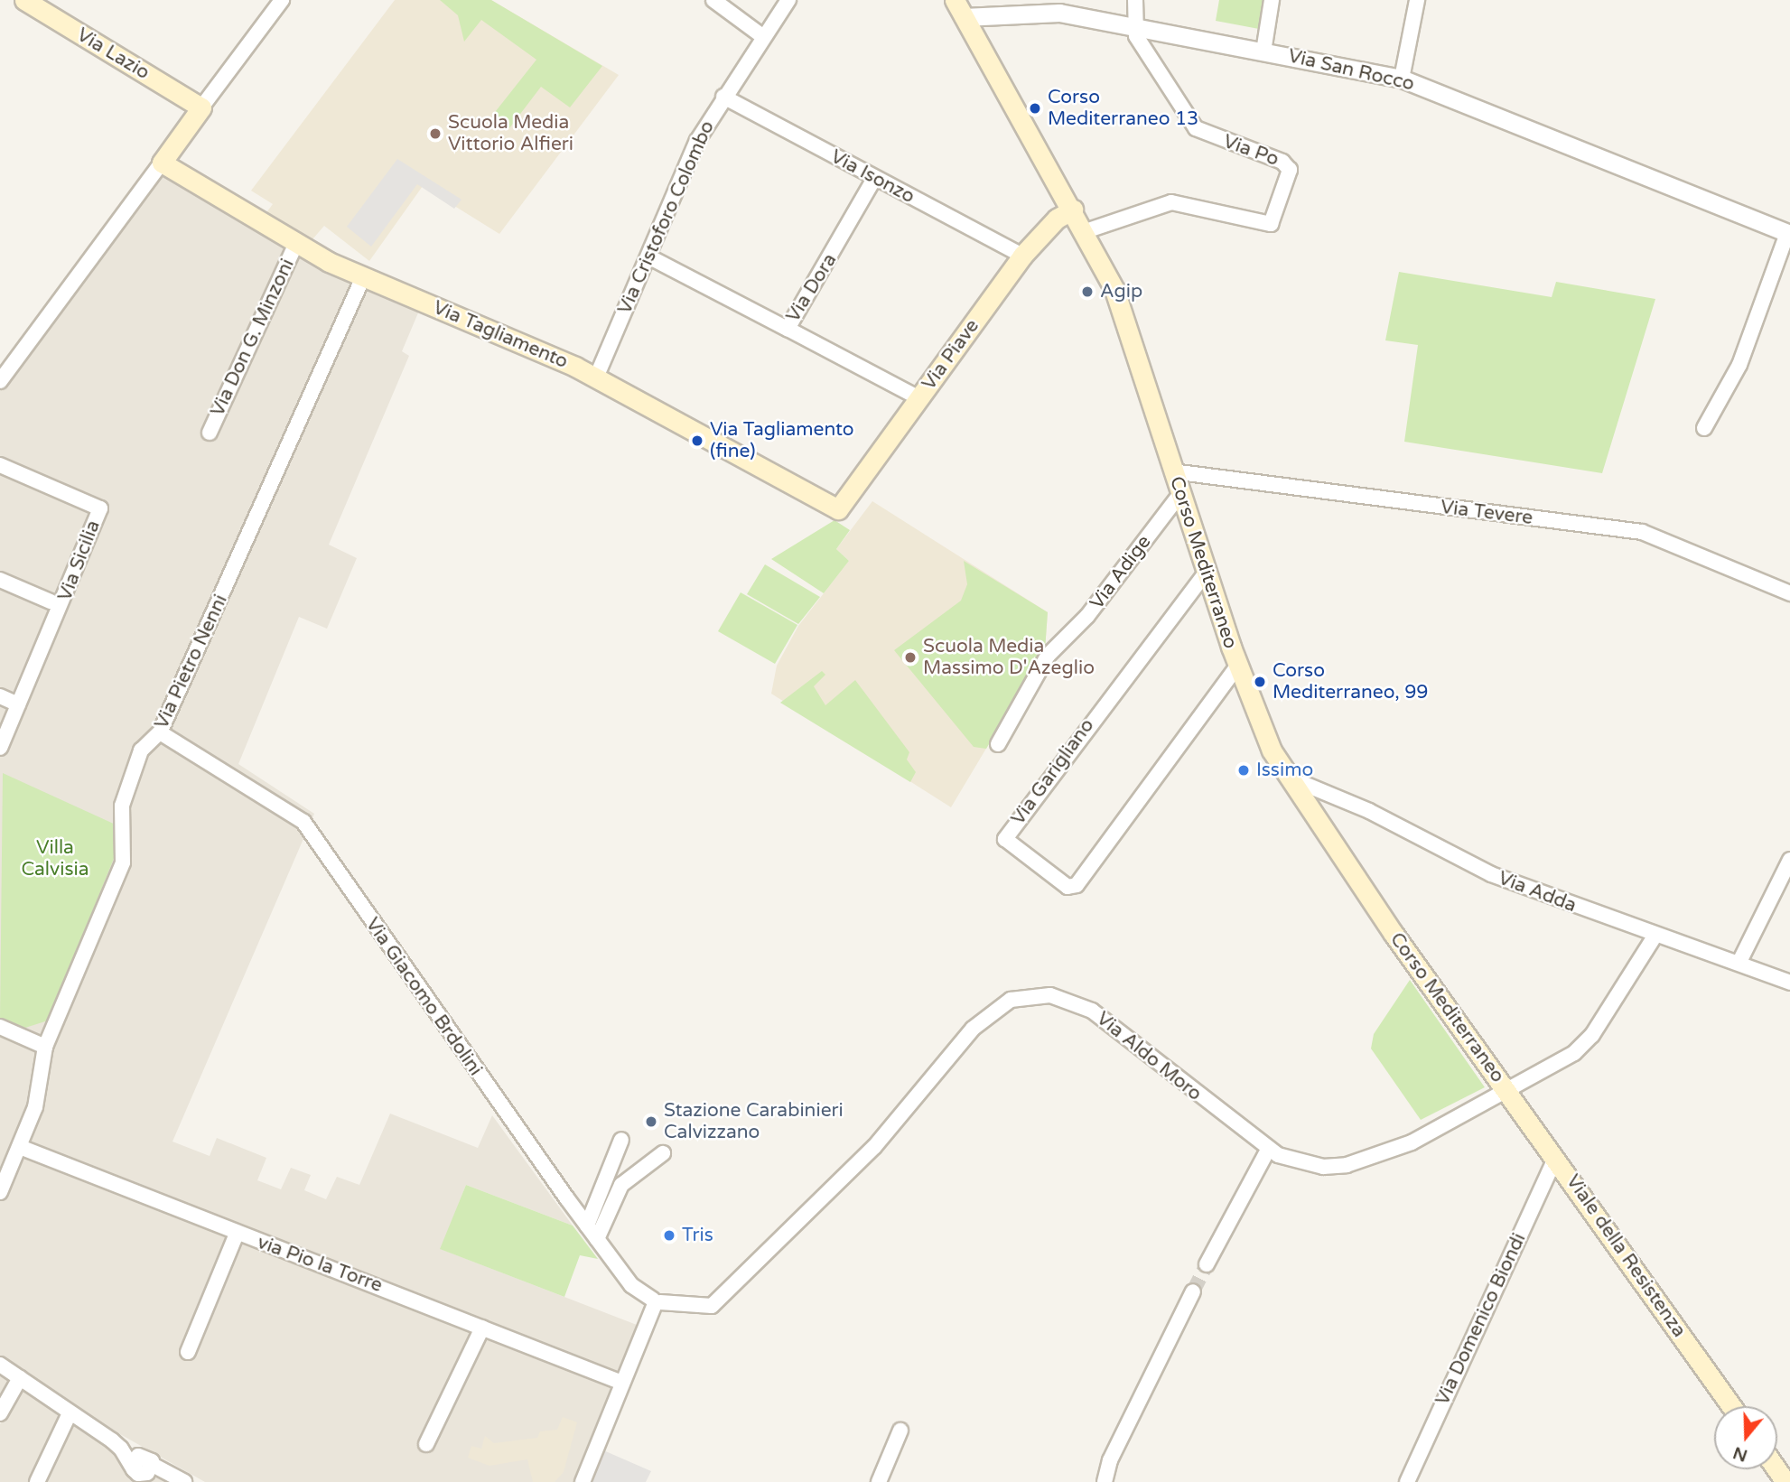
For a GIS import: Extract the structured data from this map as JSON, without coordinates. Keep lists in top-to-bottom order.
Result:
{
  "streets": {
    "main road": [
      "Via Lazio",
      "Via Tagliamento",
      "Via Piave",
      "Corso Mediterraneo",
      "Viale della Resistenza"
    ],
    "street": [
      "Via San Rocco",
      "Via Po",
      "Via Isonzo",
      "Via Cristoforo Colombo",
      "Via Dora",
      "Via Don G. Minzoni",
      "Via Tevere",
      "Via Sicilia",
      "Via Adige",
      "Via Pietro Nenni",
      "Via Garigliano",
      "Via Adda",
      "Via Giacomo Brdolini",
      "Via Aldo Moro",
      "via Pio la Torre",
      "Via Domenico Biondi"
    ]
  },
  "crossings": [
    ["Via San Rocco", "Via Po"],
    ["Via San Rocco", "Corso Mediterraneo"],
    ["Via Po", "Corso Mediterraneo"],
    ["Via Isonzo", "Via Cristoforo Colombo"],
    ["Via Isonzo", "Via Dora"],
    ["Via Isonzo", "Via Piave"],
    ["Via Cristoforo Colombo", "Via Dora"],
    ["Via Cristoforo Colombo", "Via Tagliamento"],
    ["Via Tagliamento", "Via Don G. Minzoni"],
    ["Via Tagliamento", "Via Piave"],
    ["Via Tagliamento", "Via Pietro Nenni"],
    ["Via Piave", "Corso Mediterraneo"],
    ["Via Tevere", "Corso Mediterraneo"],
    ["Corso Mediterraneo", "Via Adige"],
    ["Corso Mediterraneo", "Via Garigliano"],
    ["Corso Mediterraneo", "Via Adda"],
    ["Corso Mediterraneo", "Via Aldo Moro"],
    ["Corso Mediterraneo", "Viale della Resistenza"],
    ["Via Pietro Nenni", "Via Giacomo Brdolini"],
    ["Via Pietro Nenni", "via Pio la Torre"],
    ["Via Adda", "Via Aldo Moro"],
    ["Via Giacomo Brdolini", "Via Aldo Moro"],
    ["Via Aldo Moro", "Viale della Resistenza"],
    ["Viale della Resistenza", "Via Domenico Biondi"]
  ],
  "parks": ["Villa Calvisia"],
  "places": [
    "Corso Mediterraneo 13",
    "Scuola Media Vittorio Alfieri",
    "Agip",
    "Via Tagliamento (fine)",
    "Scuola Media Massimo D'Azeglio",
    "Corso Mediterraneo, 99",
    "Issimo",
    "Stazione Carabinieri Calvizzano",
    "Tris"
  ],
  "north": "bottom"
}
